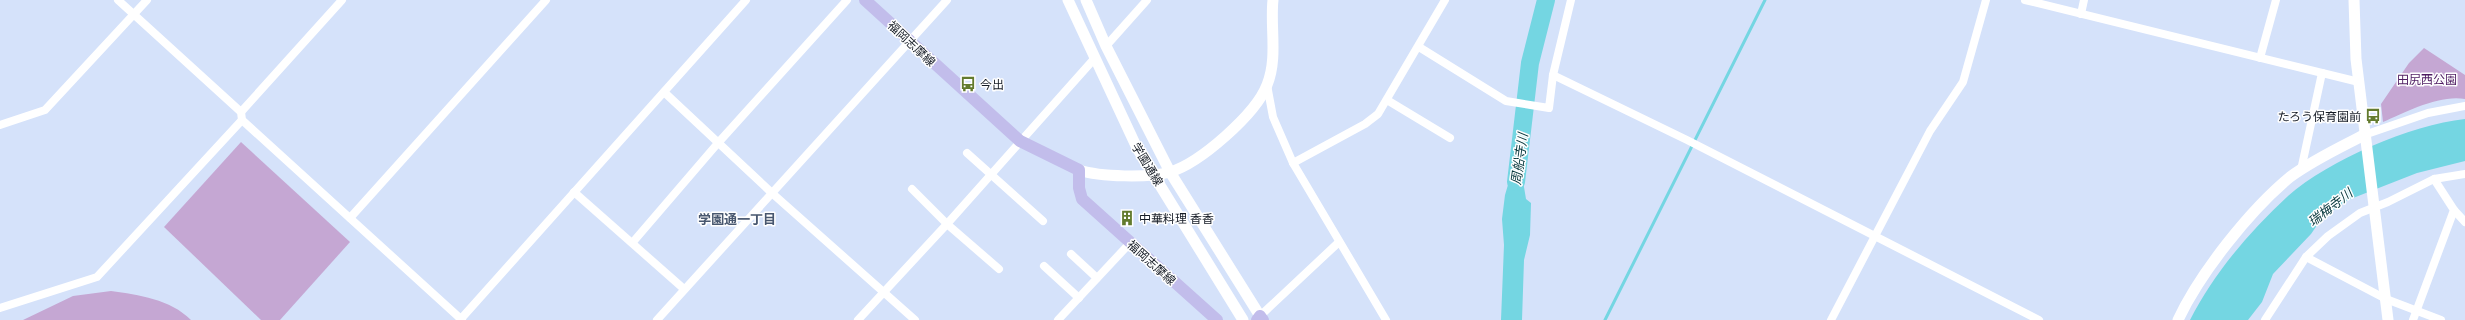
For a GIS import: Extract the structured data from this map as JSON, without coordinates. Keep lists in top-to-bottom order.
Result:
{
  "streets": {
    "main road": ["福岡志摩線"],
    "street": ["学園通線"]
  },
  "districts": ["学園通一丁目"],
  "water": ["周船寺川", "瑞梅寺川"],
  "parks": ["田尻西公園"],
  "places": {
    "bus stop": ["今出", "たろう保育園前"],
    "building": ["中華料理 香香"]
  }
}
